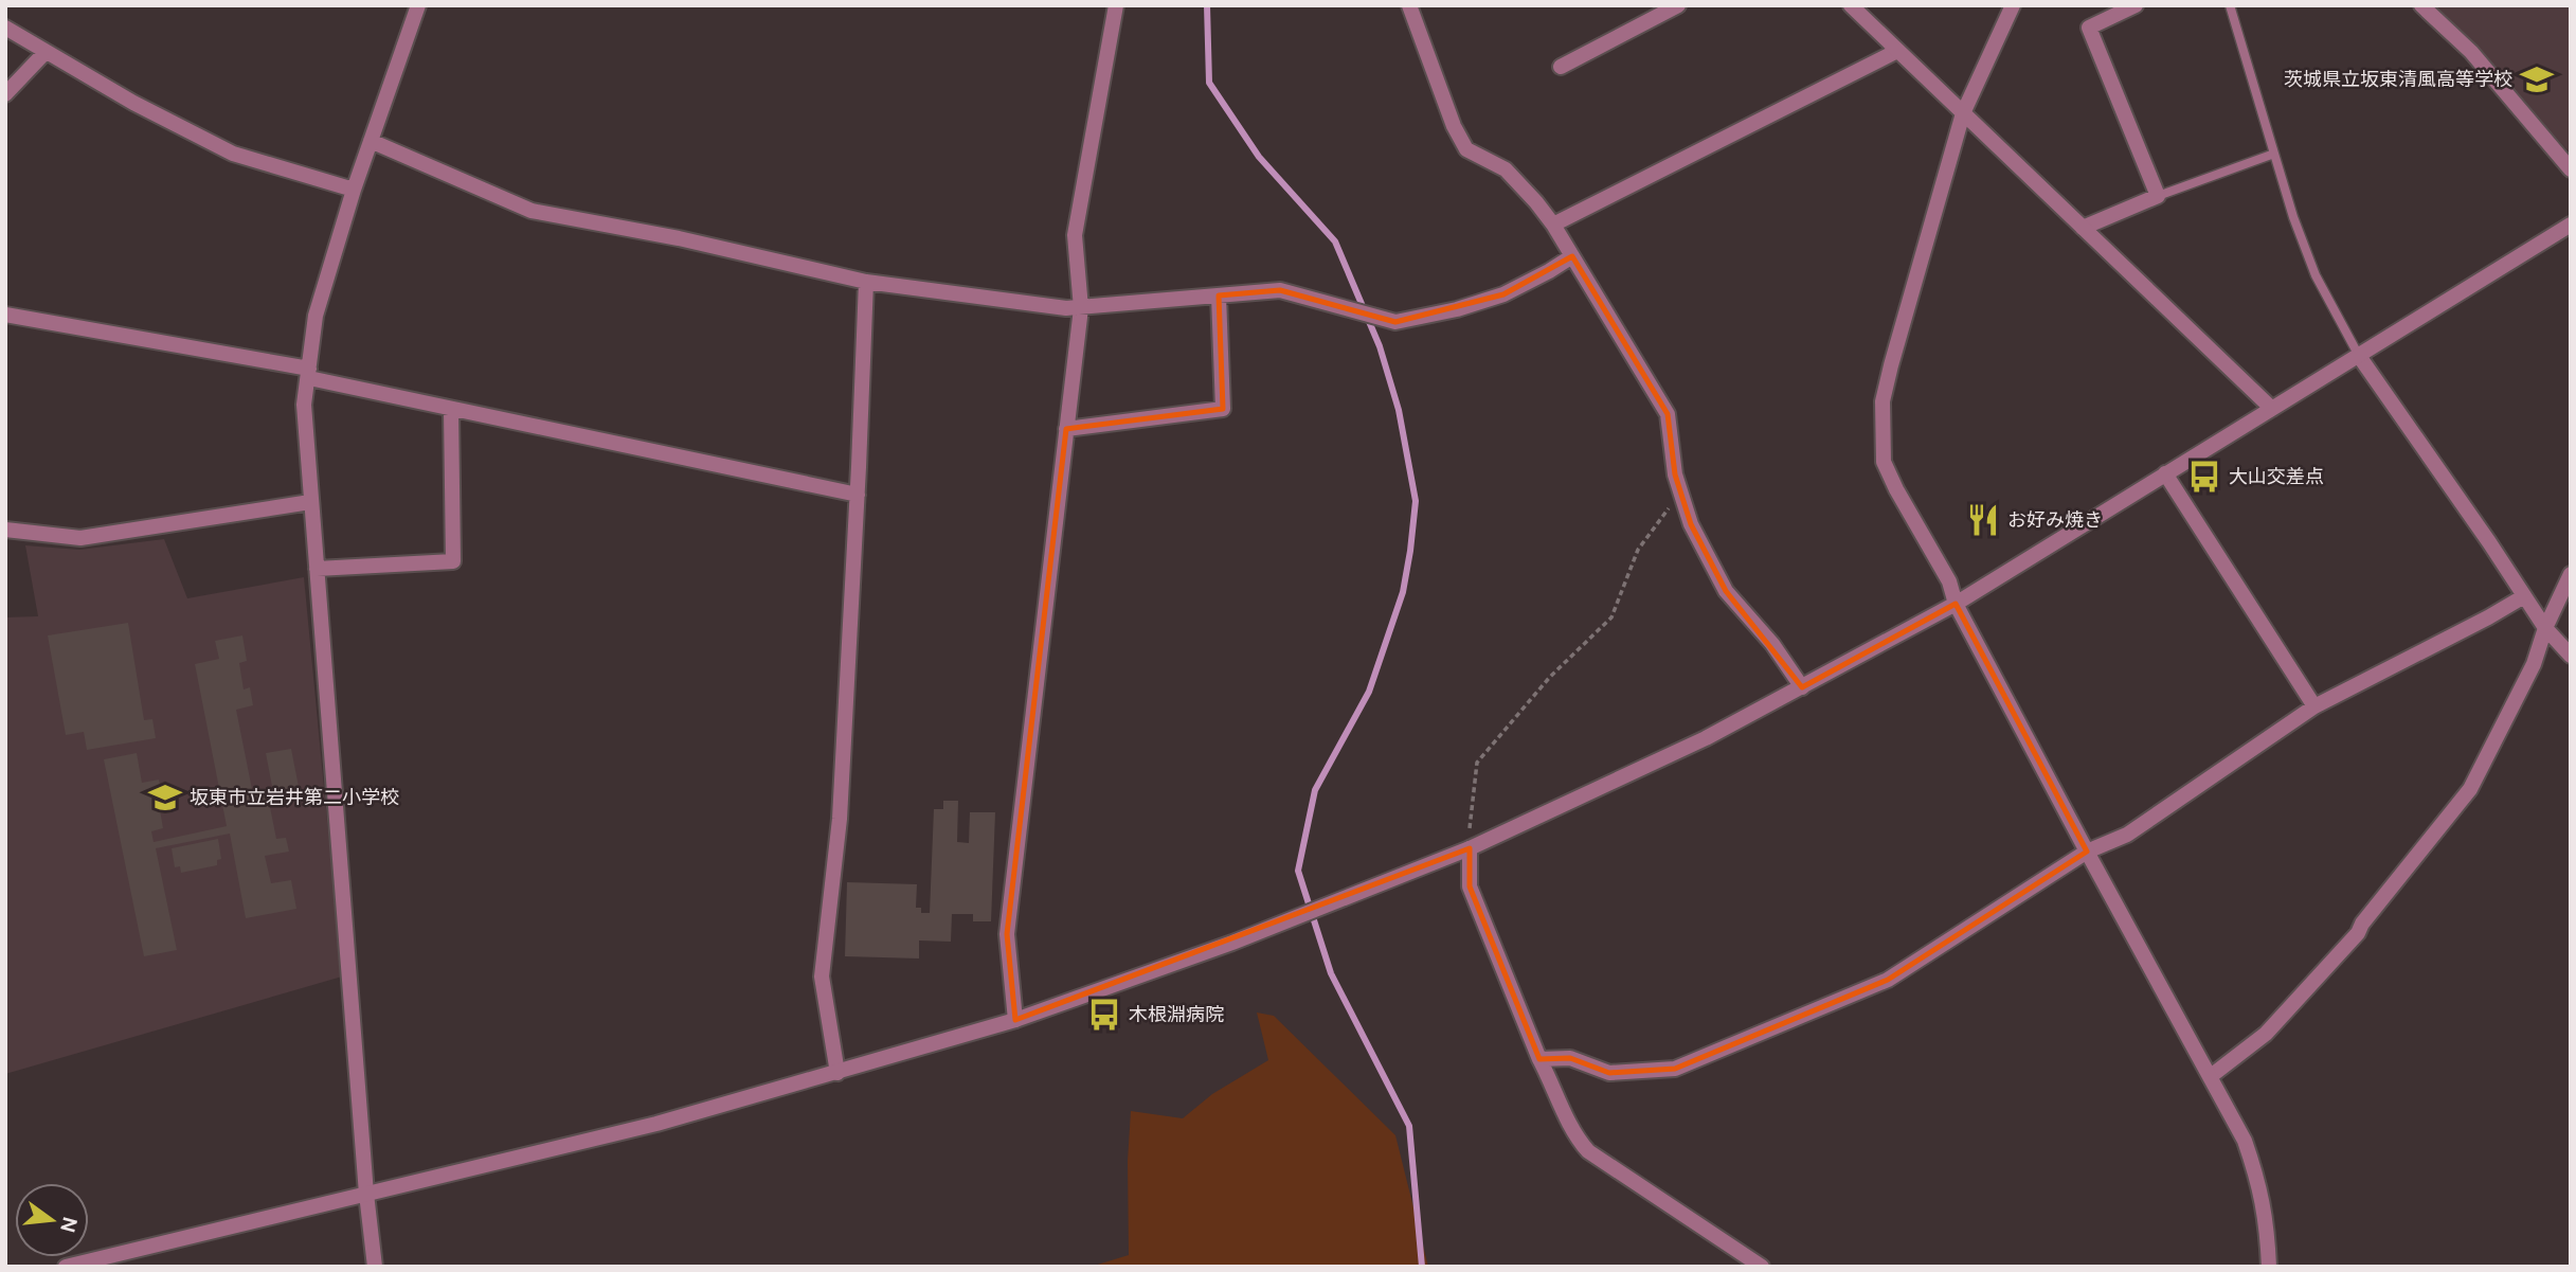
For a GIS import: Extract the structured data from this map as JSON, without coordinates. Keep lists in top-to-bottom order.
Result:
{
  "places": {
    "school or university": ["茨城県立坂東清風高等学校", "坂東市立岩井第二小学校"],
    "bus stop": ["大山交差点", "木根淵病院"],
    "restaurant": ["お好み焼き"]
  },
  "north": "right"
}
